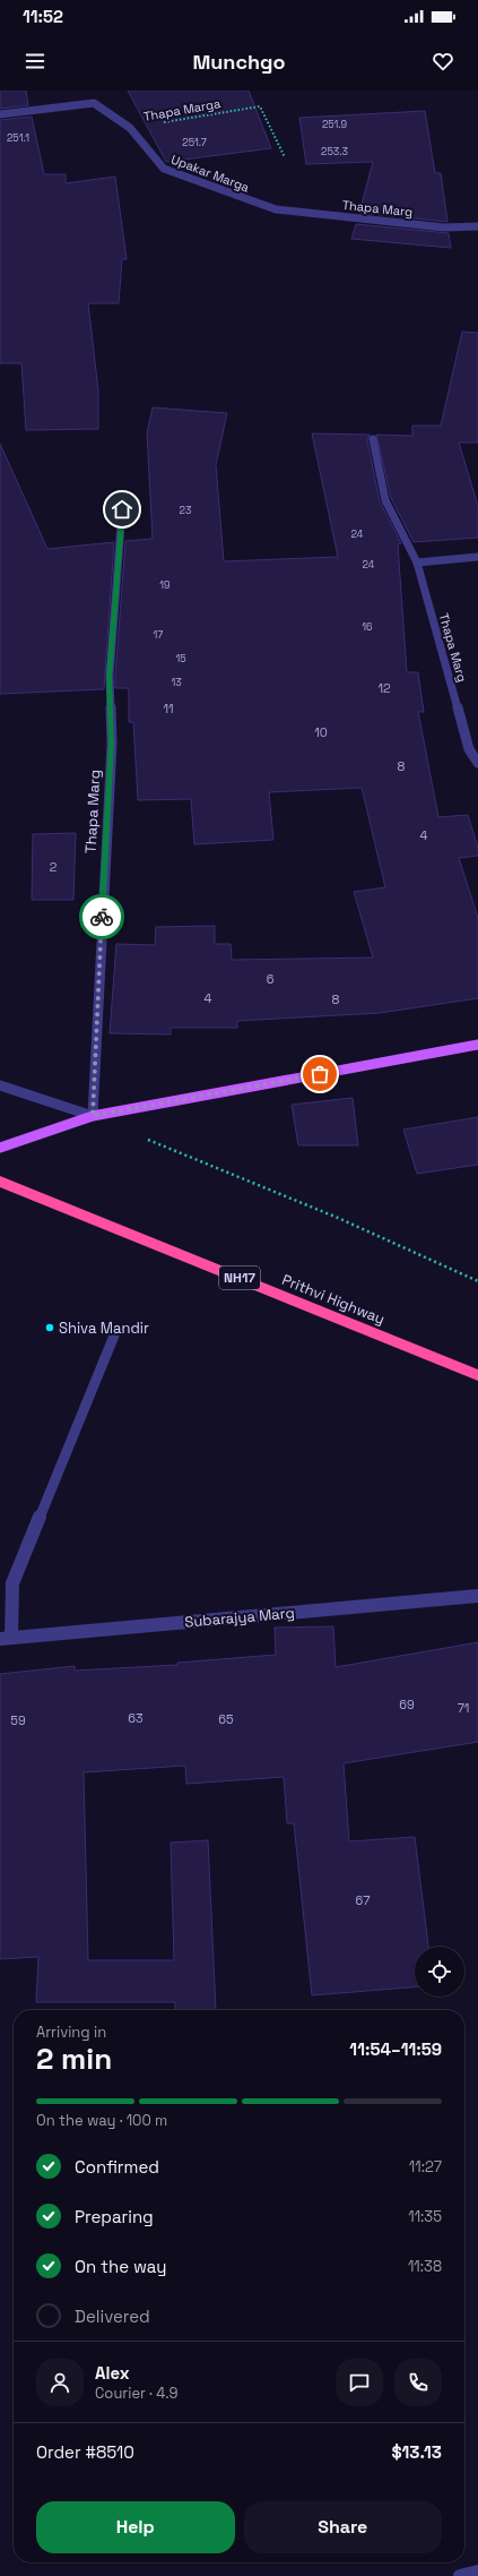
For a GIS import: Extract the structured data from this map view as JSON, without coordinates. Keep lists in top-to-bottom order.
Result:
{
  "streets": {
    "highway": ["NH17", "Prithvi Highway"],
    "street": ["Upakar Marga", "Thapa Marg", "Subarajya Marg"],
    "path": ["Thapa Marga"]
  },
  "crossings": [
    ["Thapa Marga", "Upakar Marga"],
    ["Upakar Marga", "Thapa Marg"]
  ],
  "places": ["Shiva Mandir"],
  "house_numbers": [
    "251.9",
    "251.1",
    "251.7",
    "253.3",
    "23",
    "24",
    "24",
    "19",
    "16",
    "17",
    "15",
    "13",
    "12",
    "11",
    "10",
    "8",
    "4",
    "2",
    "6",
    "4",
    "8",
    "69",
    "71",
    "63",
    "65",
    "59",
    "67"
  ],
  "page": {
    "status": "11:52",
    "header": "Munchgo",
    "heading": ["2 min", "Arriving in", "11:54–11:59"],
    "panel": [
      "Alex",
      "Courier · 4.9",
      "Order #8510",
      "$13.13"
    ],
    "bar": "On the way · 100 m",
    "list": [
      ["Confirmed", "11:27"],
      ["Preparing", "11:35"],
      ["On the way", "11:38"],
      "Delivered"
    ],
    "buttons": ["Help", "Share"]
  }
}
